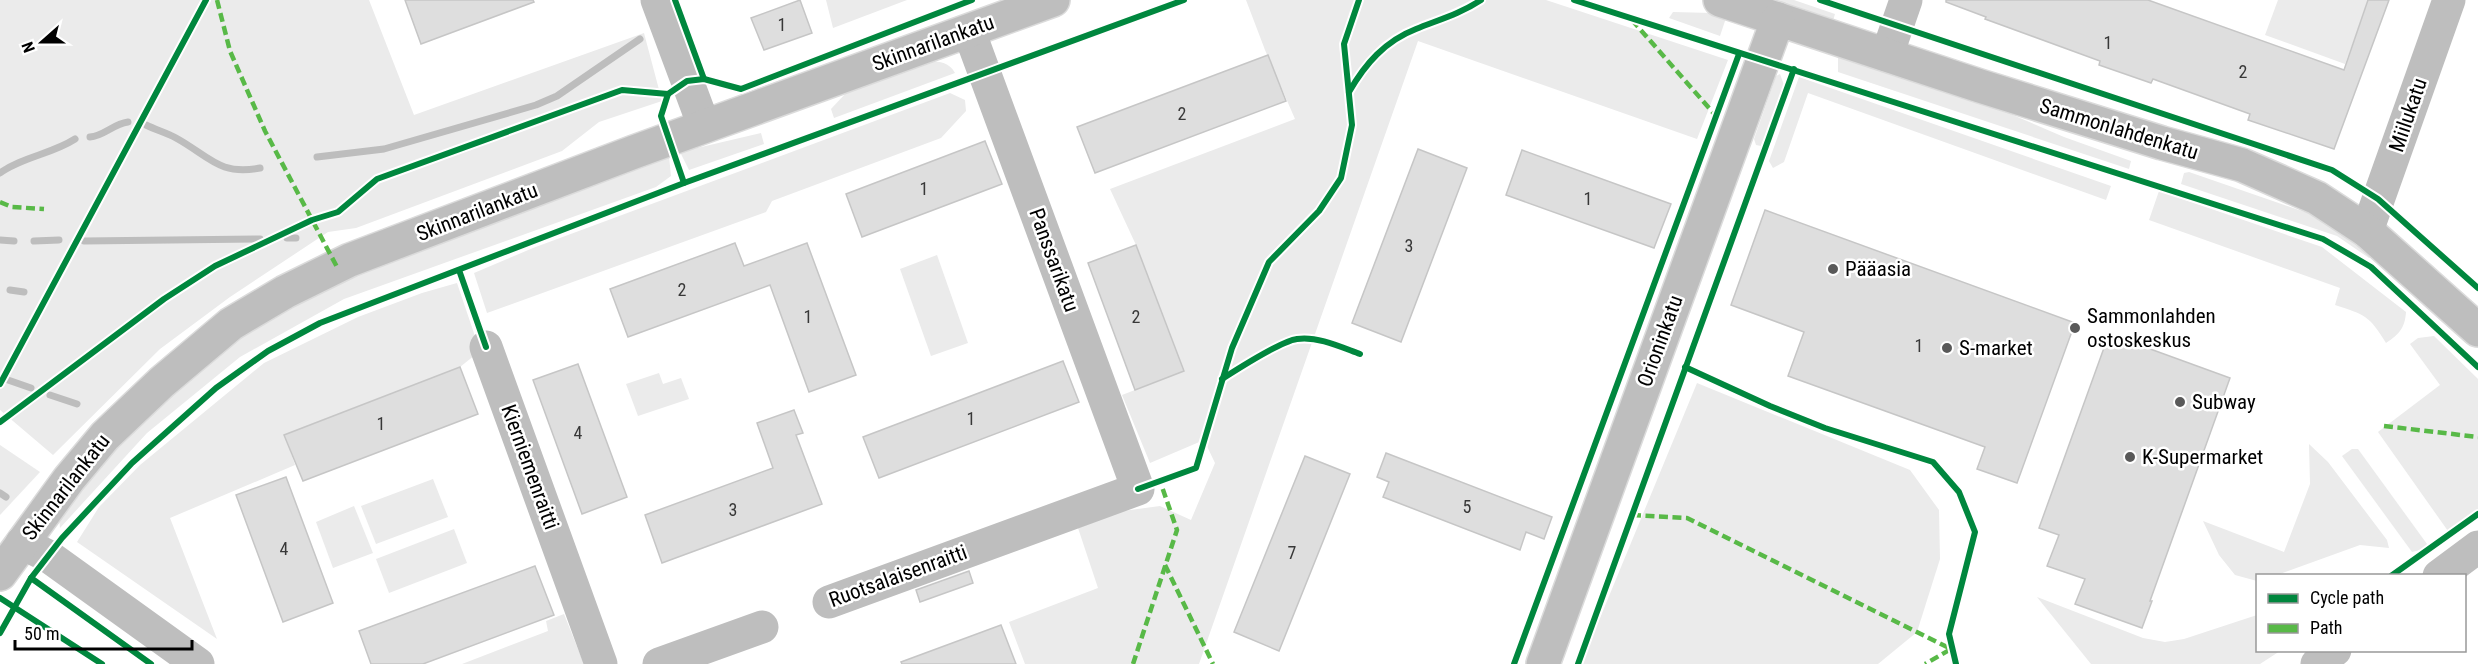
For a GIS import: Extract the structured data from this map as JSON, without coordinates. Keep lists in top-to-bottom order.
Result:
{
  "streets": {
    "main road": [
      "Skinnarilankatu",
      "Miilukatu",
      "Sammonlahdenkatu",
      "Panssarikatu",
      "Orioninkatu",
      "Kierniemenraitti",
      "Ruotsalaisenraitti"
    ]
  },
  "crossings": [
    ["Skinnarilankatu", "Panssarikatu"],
    ["Miilukatu", "Sammonlahdenkatu"],
    ["Sammonlahdenkatu", "Orioninkatu"],
    ["Panssarikatu", "Ruotsalaisenraitti"]
  ],
  "places": [
    "Pääasia",
    "Sammonlahden ostoskeskus",
    "S-market",
    "Subway",
    "K-Supermarket"
  ],
  "house_numbers": [
    "1",
    "1",
    "2",
    "2",
    "1",
    "1",
    "3",
    "2",
    "1",
    "2",
    "1",
    "1",
    "1",
    "4",
    "5",
    "3",
    "4",
    "7"
  ],
  "legend": ["Cycle path", "Path"],
  "scale_bar": "50 m",
  "north": "left"
}
